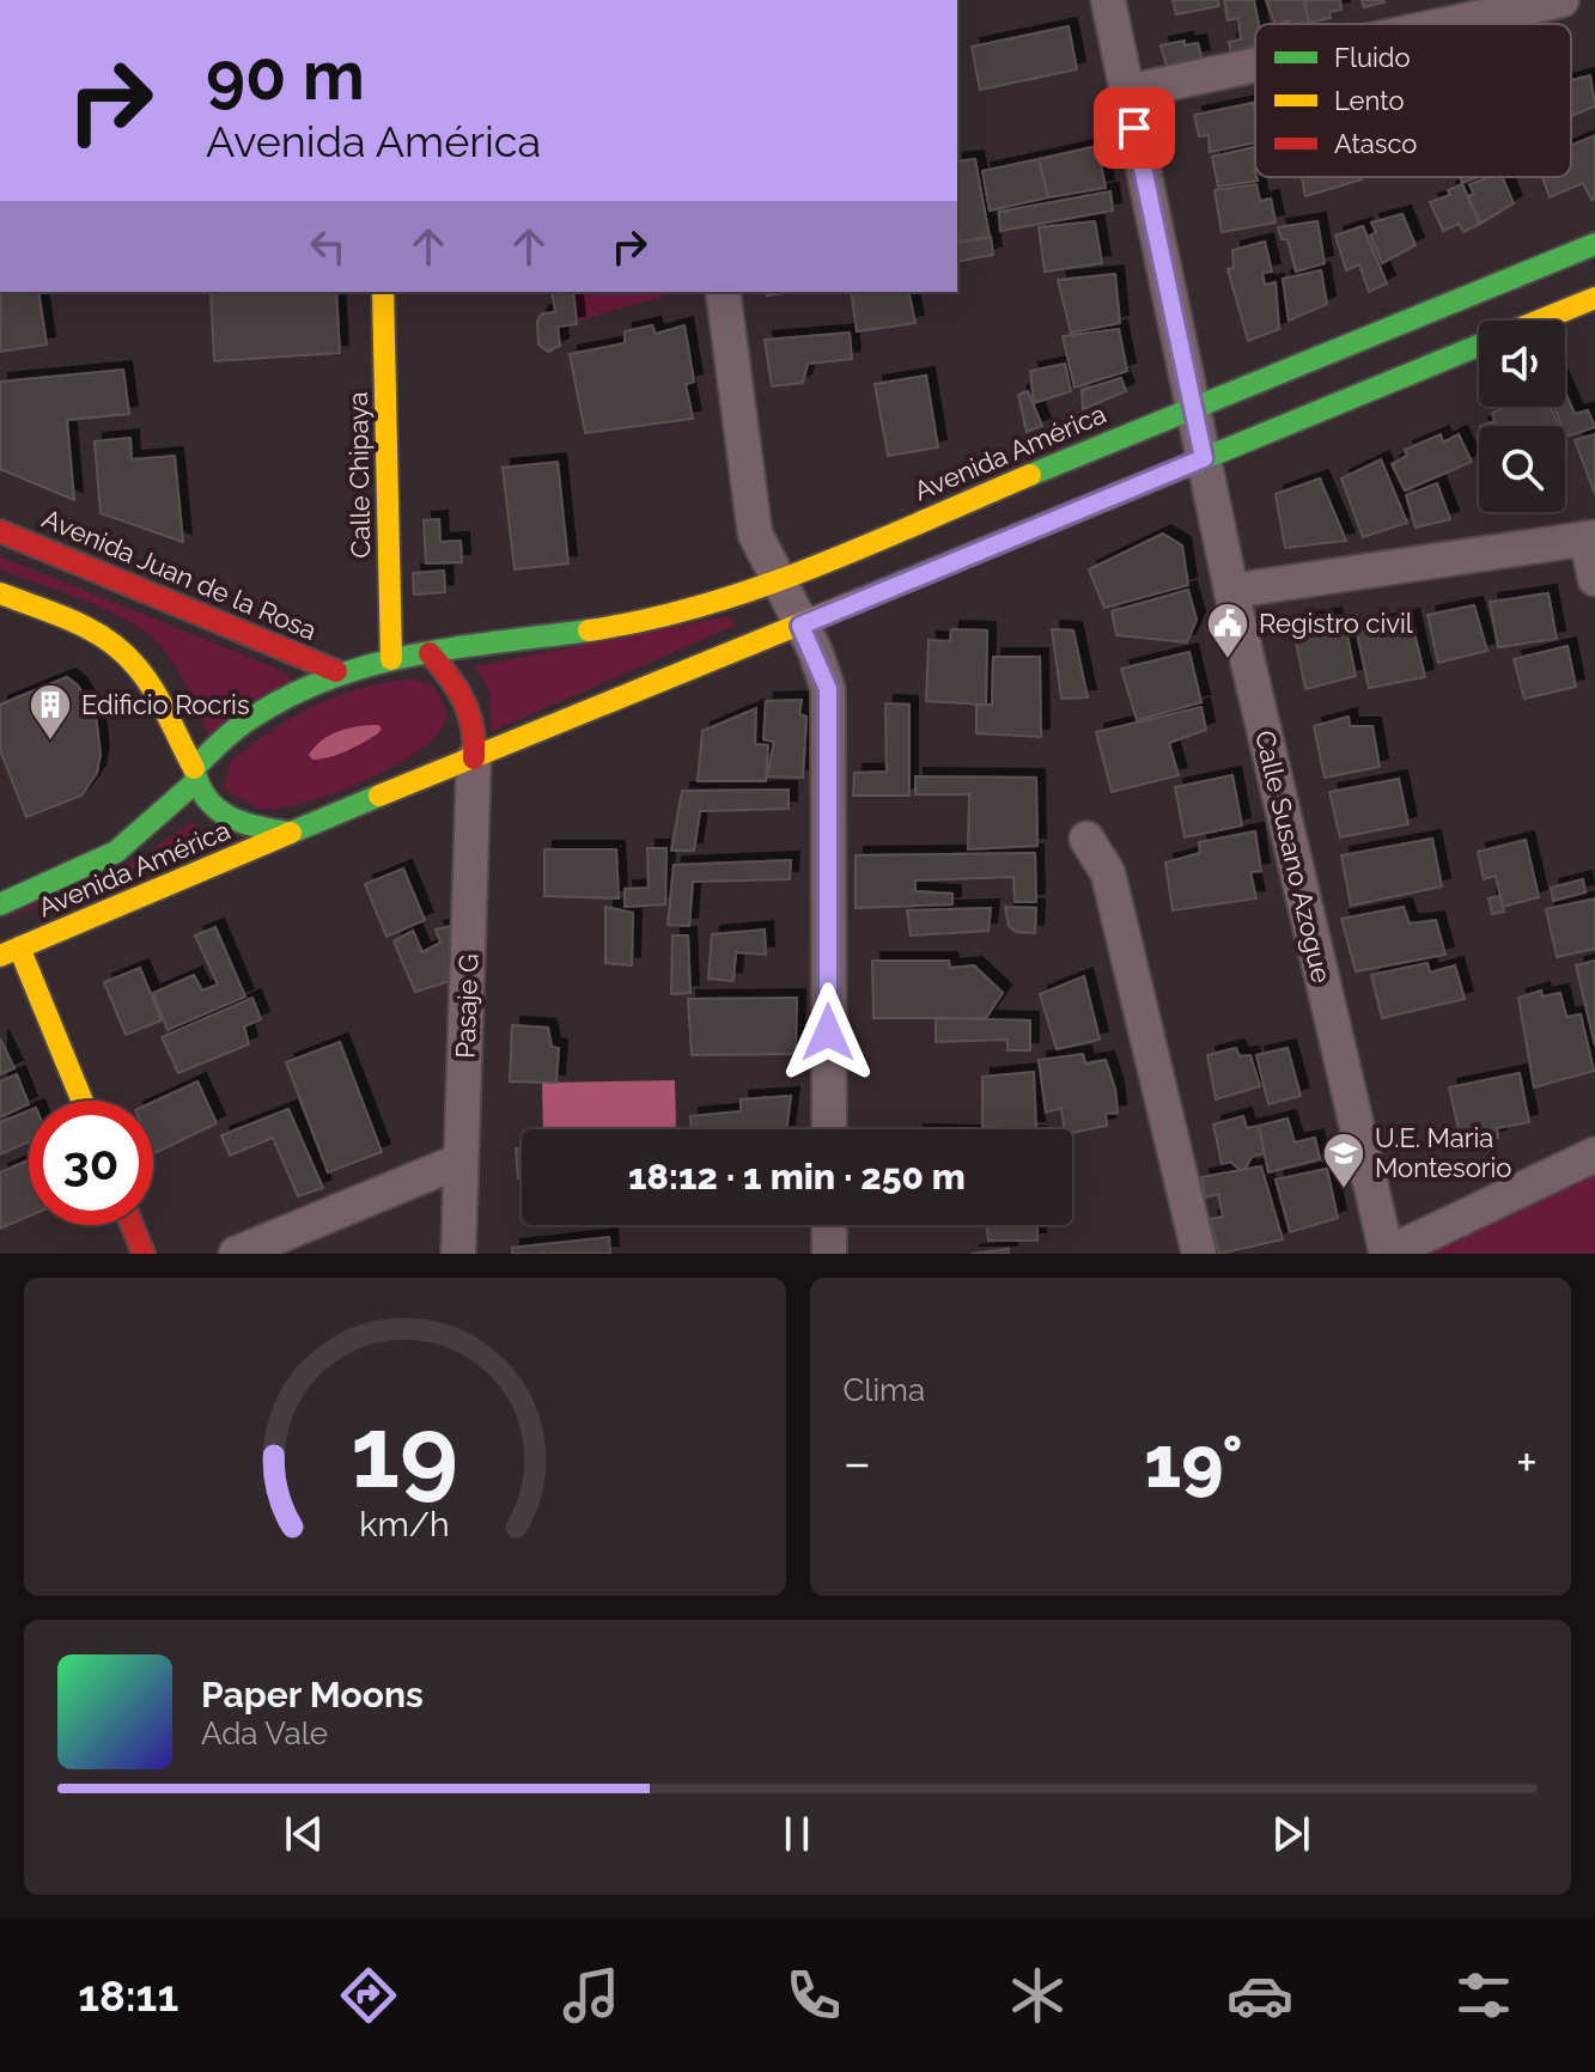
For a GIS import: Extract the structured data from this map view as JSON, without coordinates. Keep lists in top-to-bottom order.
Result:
{
  "streets": {
    "main road": ["Avenida América", "Calle Chipaya", "Avenida Juan de la Rosa"],
    "street": ["Calle Susano Azogue", "Pasaje G"]
  },
  "crossings": [
    ["Avenida América", "Calle Chipaya"],
    ["Avenida América", "Avenida Juan de la Rosa"],
    ["Avenida América", "Calle Susano Azogue"],
    ["Avenida América", "Pasaje G"]
  ],
  "places": {
    "public building": ["Registro civil"],
    "building": ["Edificio Rocris"],
    "school or university": ["U.E. Maria Montesorio"]
  },
  "legend": ["Fluido", "Lento", "Atasco"],
  "page": {
    "turn": ["90 m", "Avenida América"],
    "limit": "30",
    "trip": "18:12 · 1 min · 250 m",
    "tile": "Clima",
    "heat": ["−", "19°", "+"],
    "song": ["Paper Moons", "Ada Vale"],
    "tabs": "18:11",
    "gauge": ["19", "km/h"]
  }
}
